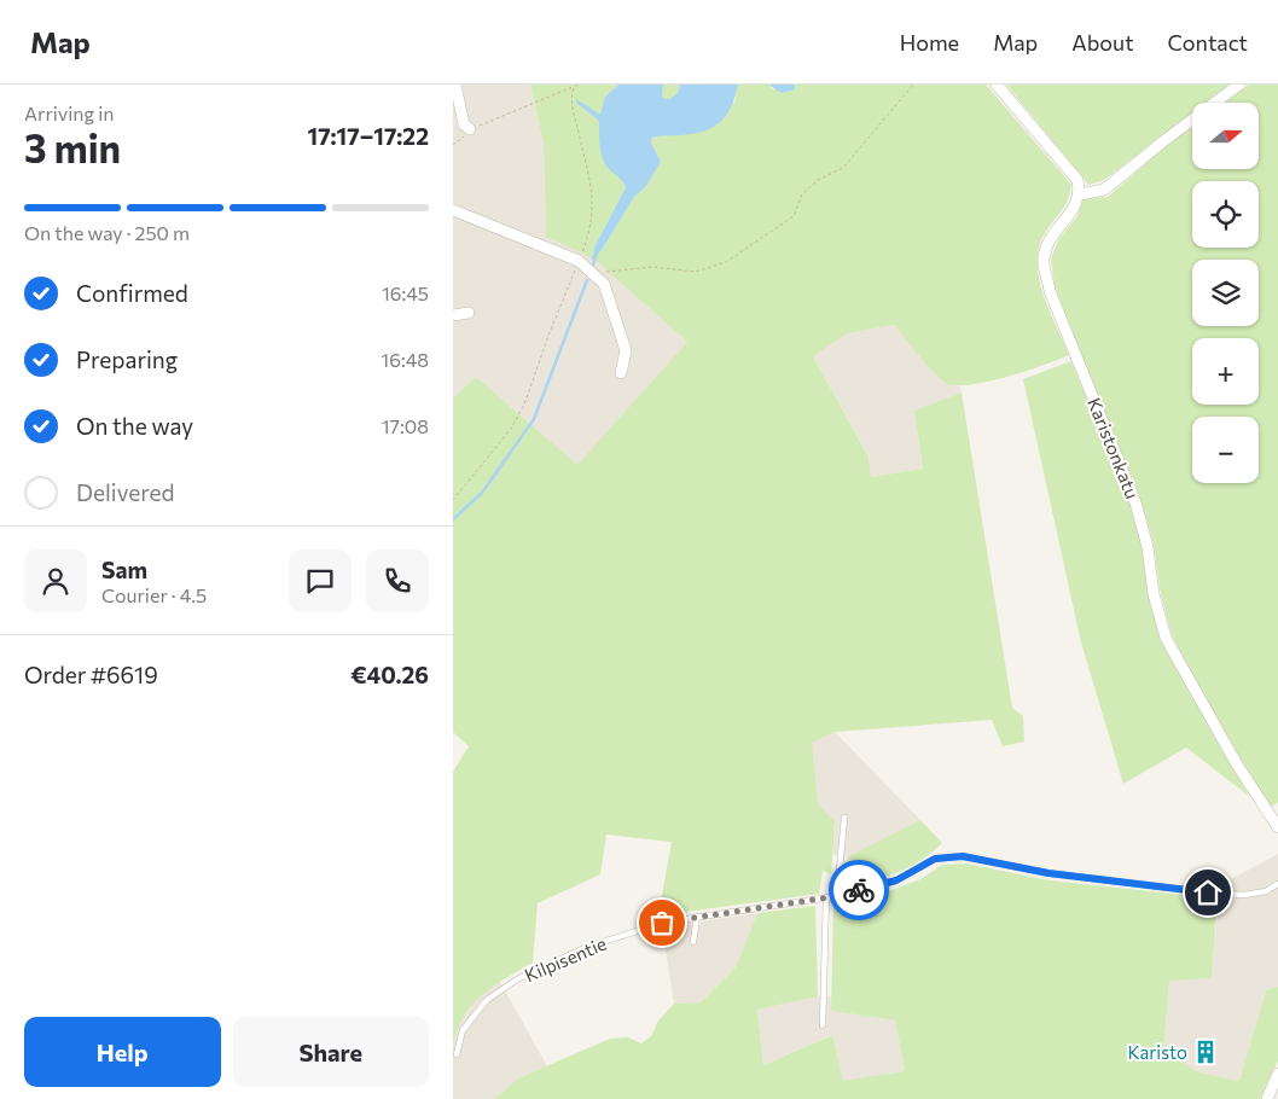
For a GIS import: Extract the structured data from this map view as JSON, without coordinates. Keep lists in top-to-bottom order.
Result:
{
  "streets": {
    "street": ["Karistonkatu"],
    "lane": ["Kilpisentie"]
  },
  "places": {
    "building": ["Karisto"]
  },
  "north": "right",
  "page": {
    "header": "Map",
    "nav": [
      "Home",
      "Map",
      "About",
      "Contact"
    ],
    "heading": ["3 min", "Arriving in", "17:17–17:22"],
    "panel": [
      "Sam",
      "Courier · 4.5",
      "Order #6619",
      "€40.26"
    ],
    "map_buttons": ["+", "−"],
    "bar": "On the way · 250 m",
    "list": [
      ["Confirmed", "16:45"],
      ["Preparing", "16:48"],
      ["On the way", "17:08"],
      "Delivered"
    ],
    "buttons": ["Help", "Share"]
  }
}
